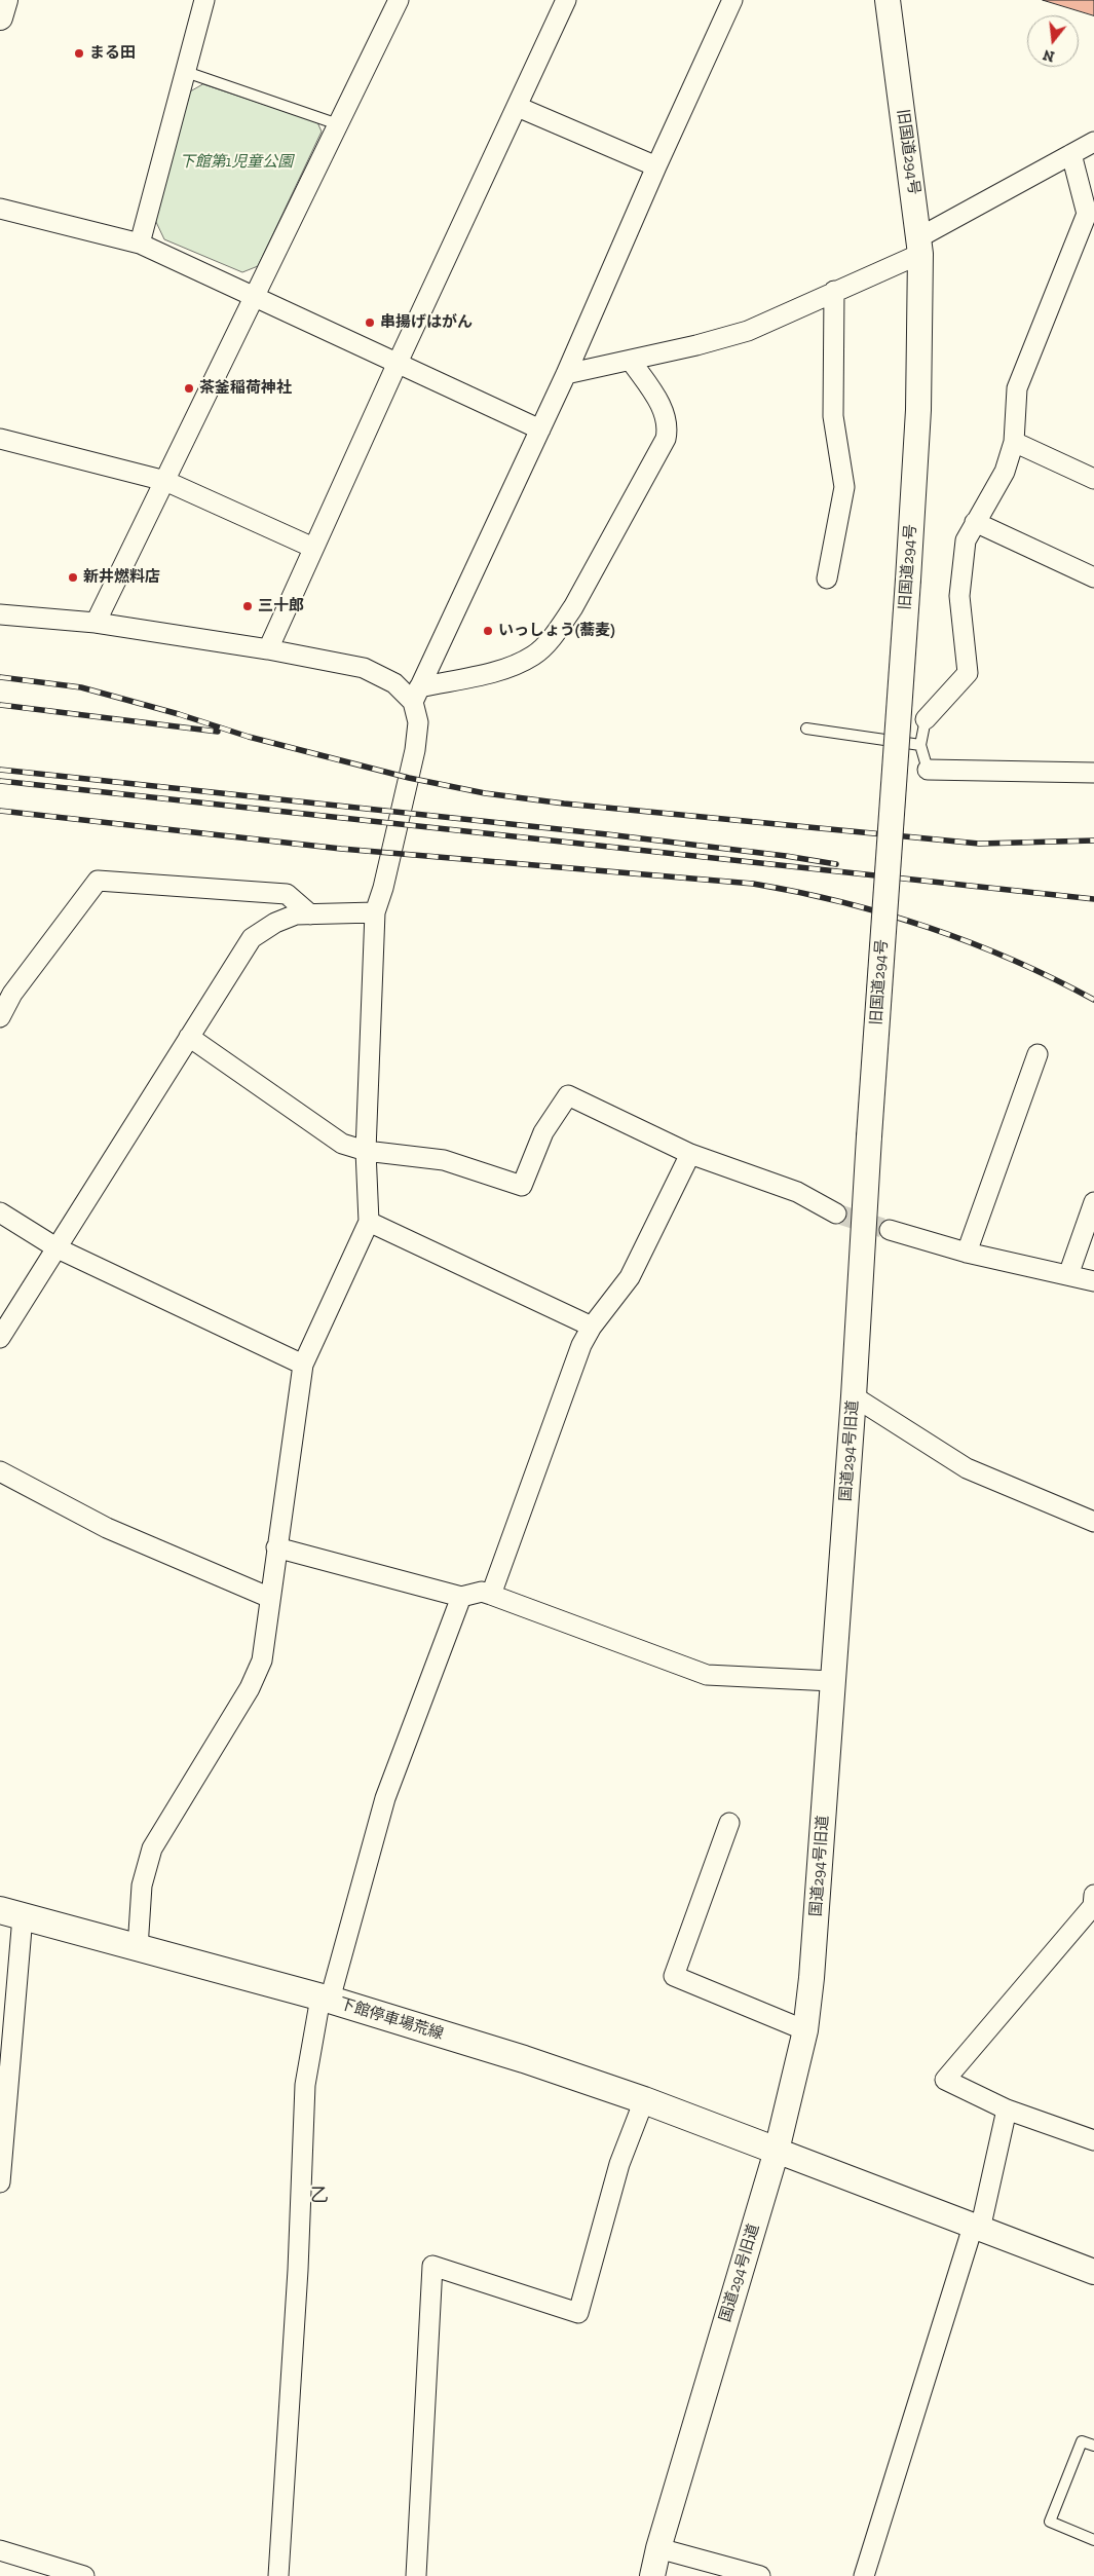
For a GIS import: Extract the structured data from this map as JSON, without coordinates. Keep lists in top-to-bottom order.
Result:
{
  "streets": {
    "main road": ["下館停車場荒線"],
    "street": ["旧国道294号", "国道294号旧道"]
  },
  "crossings": [
    ["旧国道294号", "国道294号旧道"],
    ["国道294号旧道", "下館停車場荒線"]
  ],
  "districts": ["乙"],
  "parks": ["下館第1児童公園"],
  "places": [
    "まる田",
    "串揚げはがん",
    "茶釜稲荷神社",
    "新井燃料店",
    "三十郎",
    "いっしょう(蕎麦)"
  ],
  "north": "bottom"
}
